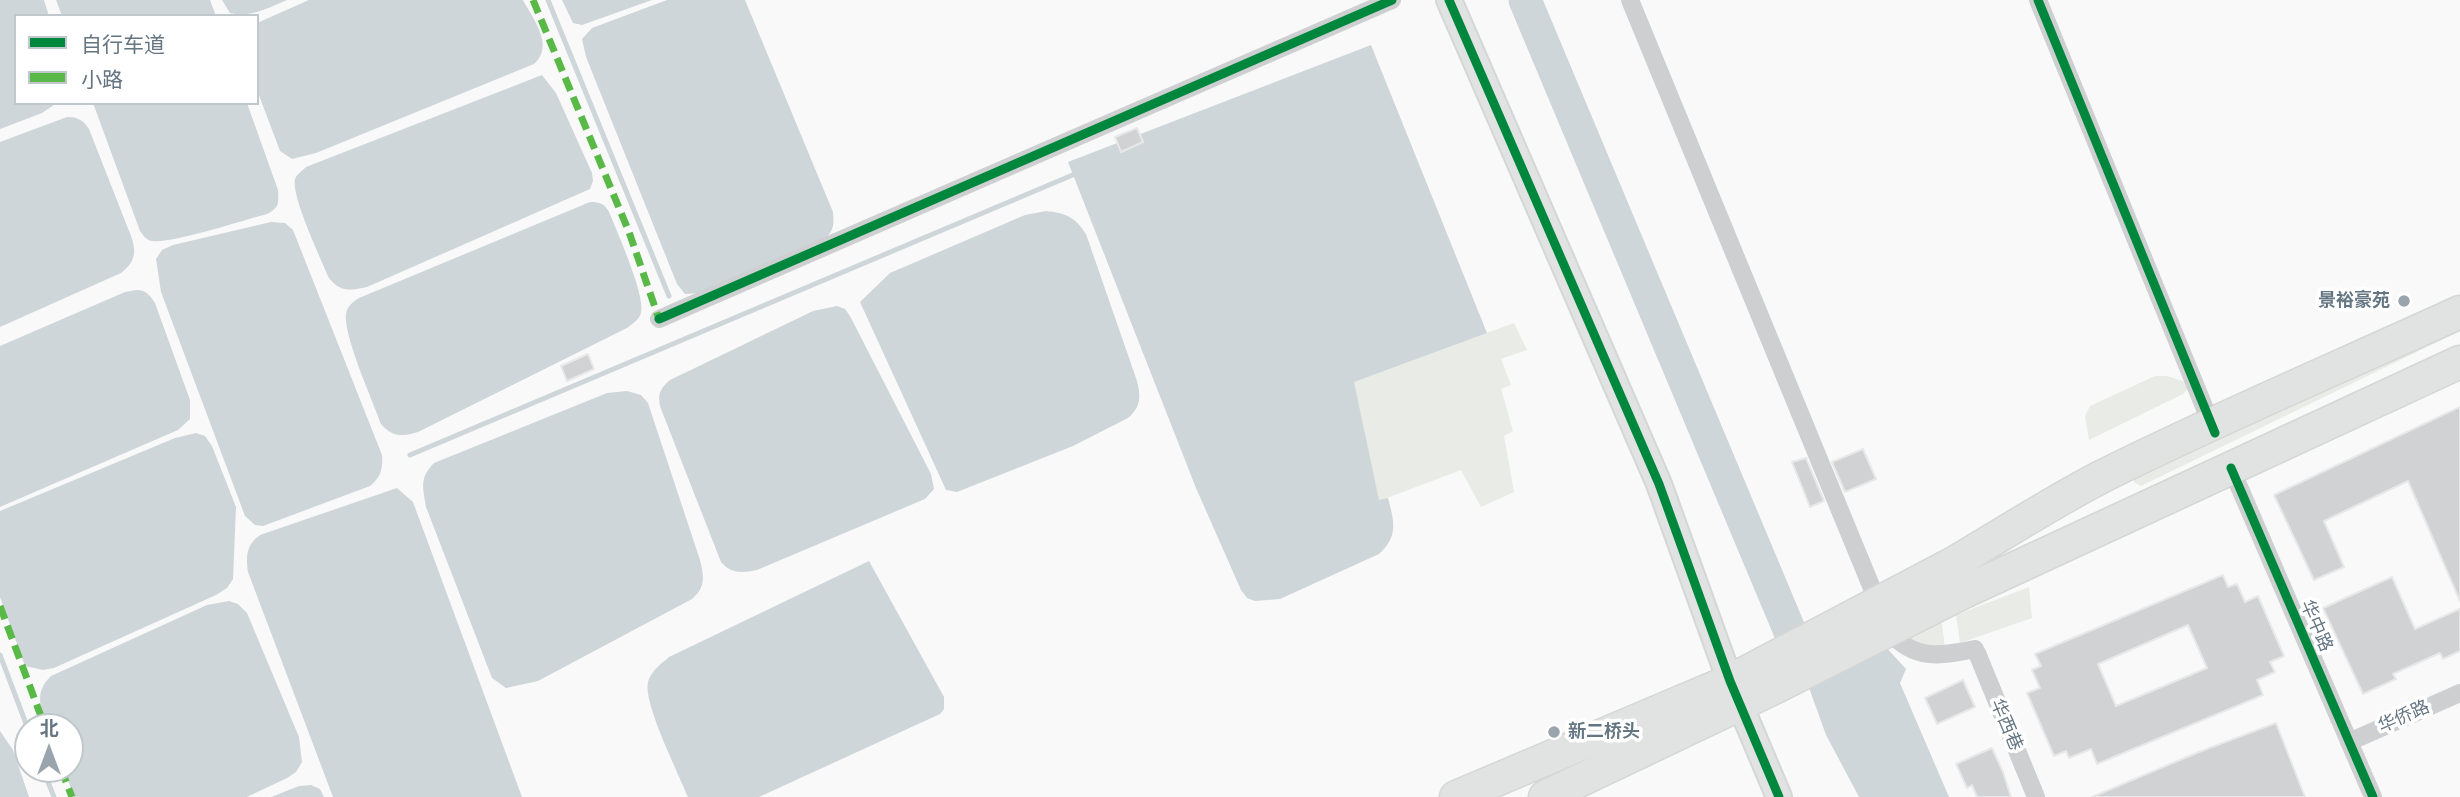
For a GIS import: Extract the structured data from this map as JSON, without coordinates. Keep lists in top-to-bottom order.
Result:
{
  "streets": {
    "street": ["华中路", "华侨路", "华西巷"]
  },
  "crossings": [
    ["华中路", "华侨路"]
  ],
  "places": ["景裕豪苑", "新二桥头"],
  "legend": ["自行车道", "小路"],
  "north": "top"
}
